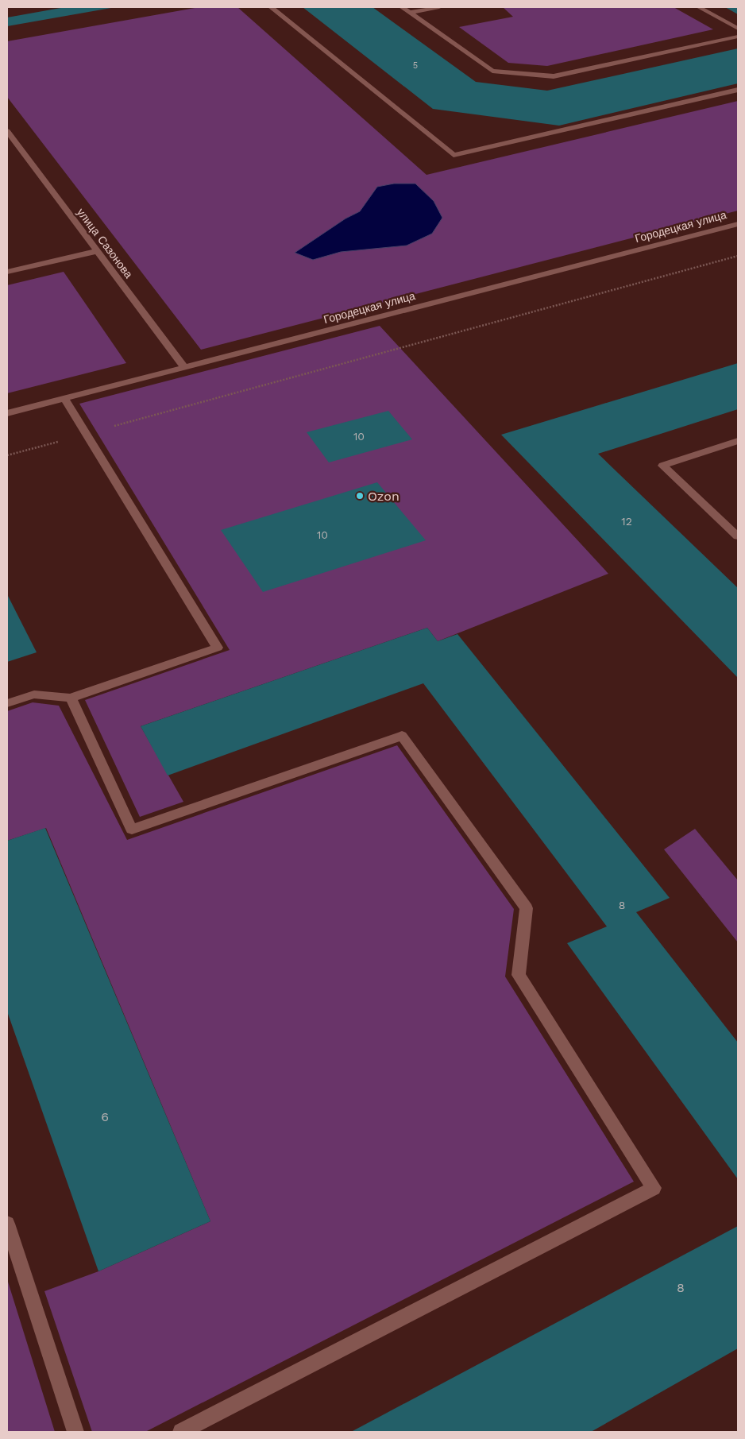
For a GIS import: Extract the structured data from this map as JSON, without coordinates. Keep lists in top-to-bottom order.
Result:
{
  "streets": {
    "street": ["Городецкая улица", "улица Сазонова"]
  },
  "crossings": [
    ["Городецкая улица", "улица Сазонова"]
  ],
  "places": ["Ozon"],
  "house_numbers": [
    "5",
    "10",
    "12",
    "10",
    "8",
    "6",
    "8"
  ]
}
